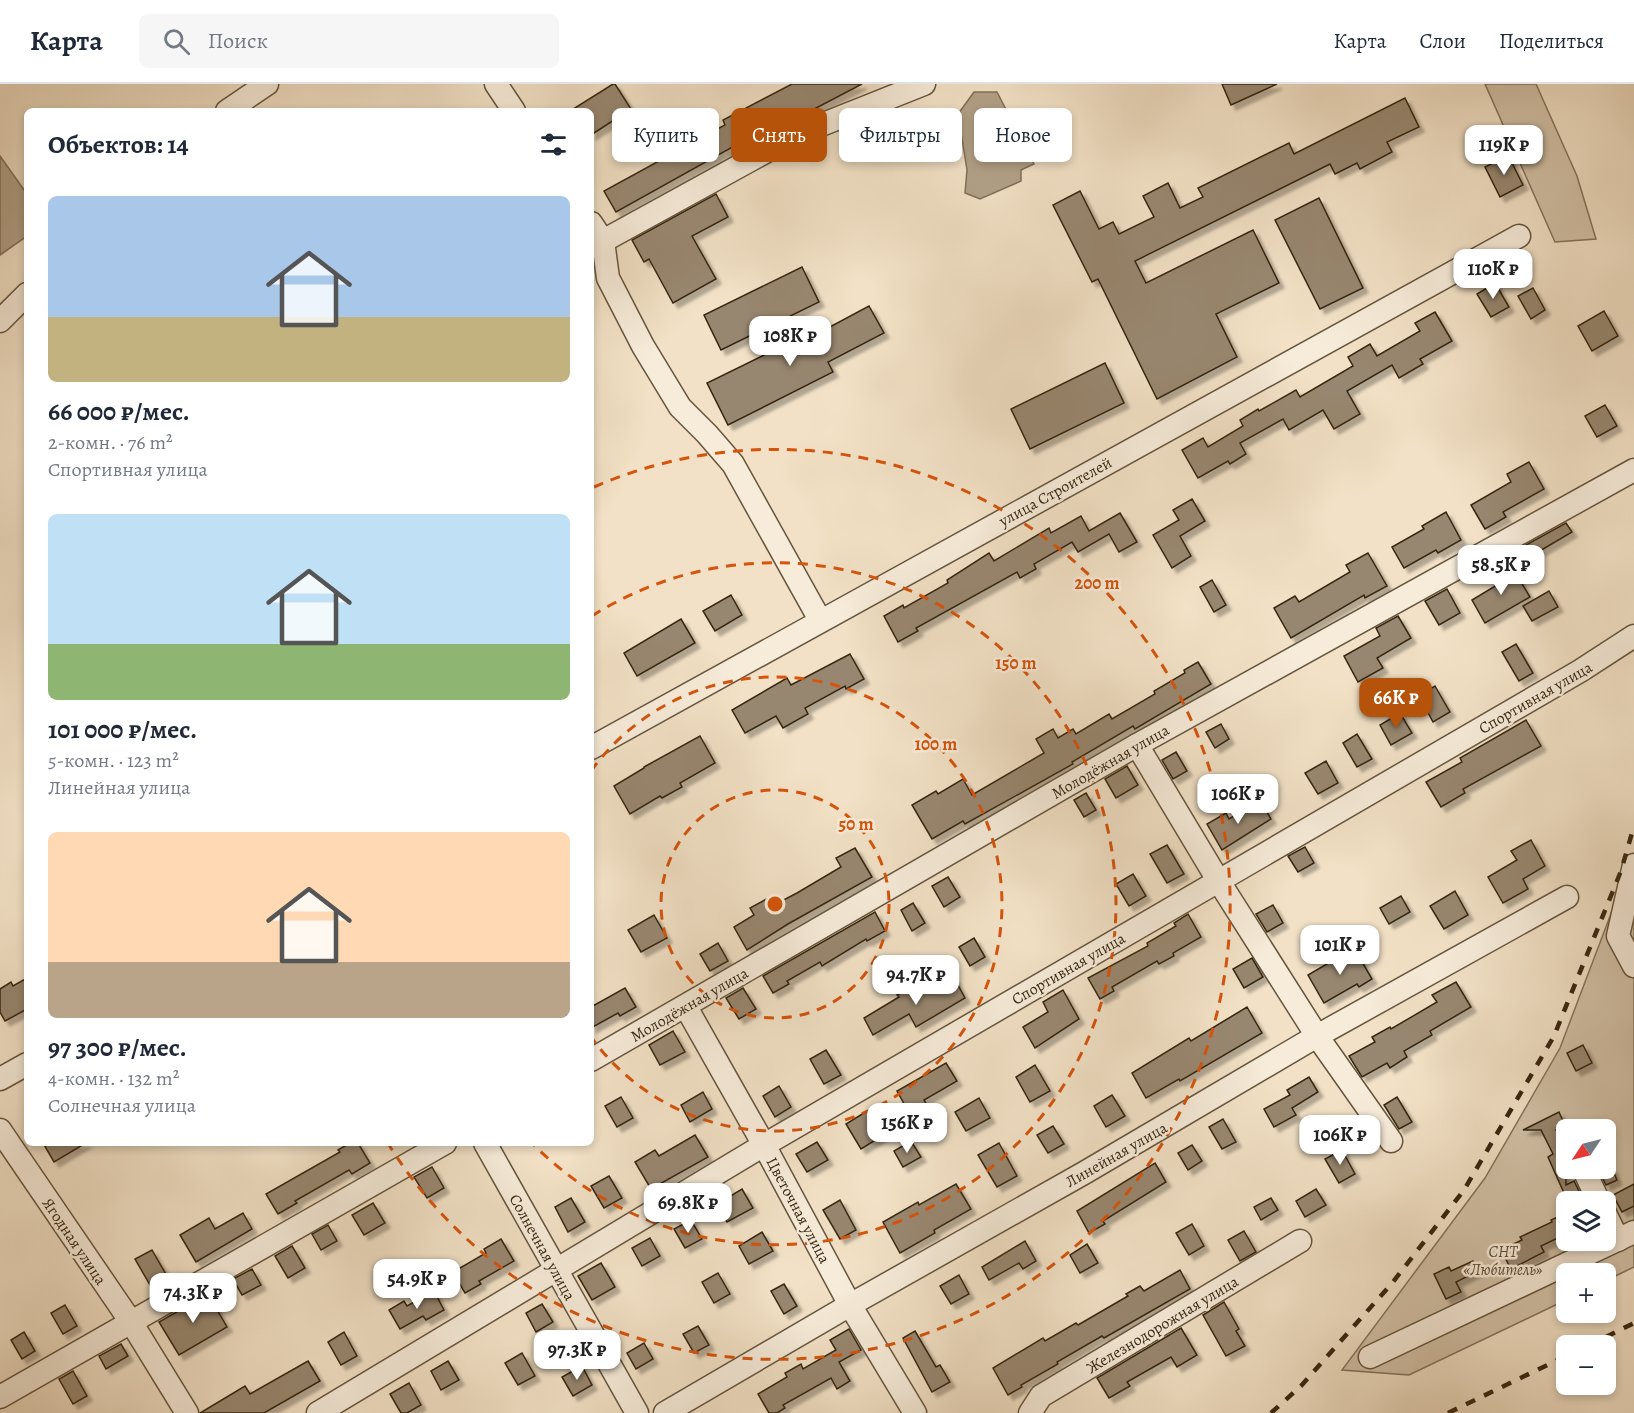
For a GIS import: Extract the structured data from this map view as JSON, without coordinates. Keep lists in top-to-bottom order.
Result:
{
  "streets": {
    "street": [
      "улица Строителей",
      "Спортивная улица",
      "Молодёжная улица",
      "Линейная улица",
      "Цветочная улица",
      "Ягодная улица",
      "Солнечная улица",
      "Железнодорожная улица"
    ]
  },
  "crossings": [
    ["Спортивная улица", "Цветочная улица"],
    ["Спортивная улица", "Солнечная улица"],
    ["Молодёжная улица", "Цветочная улица"],
    ["Линейная улица", "Цветочная улица"]
  ],
  "parks": ["СНТ «Любитель»"],
  "north": "bottom left",
  "page": {
    "header": "Карта",
    "search": "Поиск",
    "nav": ["Карта", "Слои", "Поделиться"],
    "chip": [
      "Купить",
      "Снять",
      "Фильтры",
      "Новое"
    ],
    "heading": "Объектов: 14",
    "price": [
      "119K ₽",
      "110K ₽",
      "108K ₽",
      "58.5K ₽",
      "66K ₽",
      "106K ₽",
      "101K ₽",
      "94.7K ₽",
      "156K ₽",
      "106K ₽",
      "69.8K ₽",
      "54.9K ₽",
      "74.3K ₽",
      "97.3K ₽"
    ],
    "list": [
      {
        "name": "66 000 ₽/мес.",
        "note": "2-комн. · 76 m² · Спортивная улица"
      },
      {
        "name": "101 000 ₽/мес.",
        "note": "5-комн. · 123 m² · Линейная улица"
      },
      {
        "name": "97 300 ₽/мес.",
        "note": "4-комн. · 132 m² · Солнечная улица"
      }
    ],
    "map_buttons": ["+", "−"]
  },
  "rings": [
    "200 m",
    "150 m",
    "100 m",
    "50 m"
  ]
}
